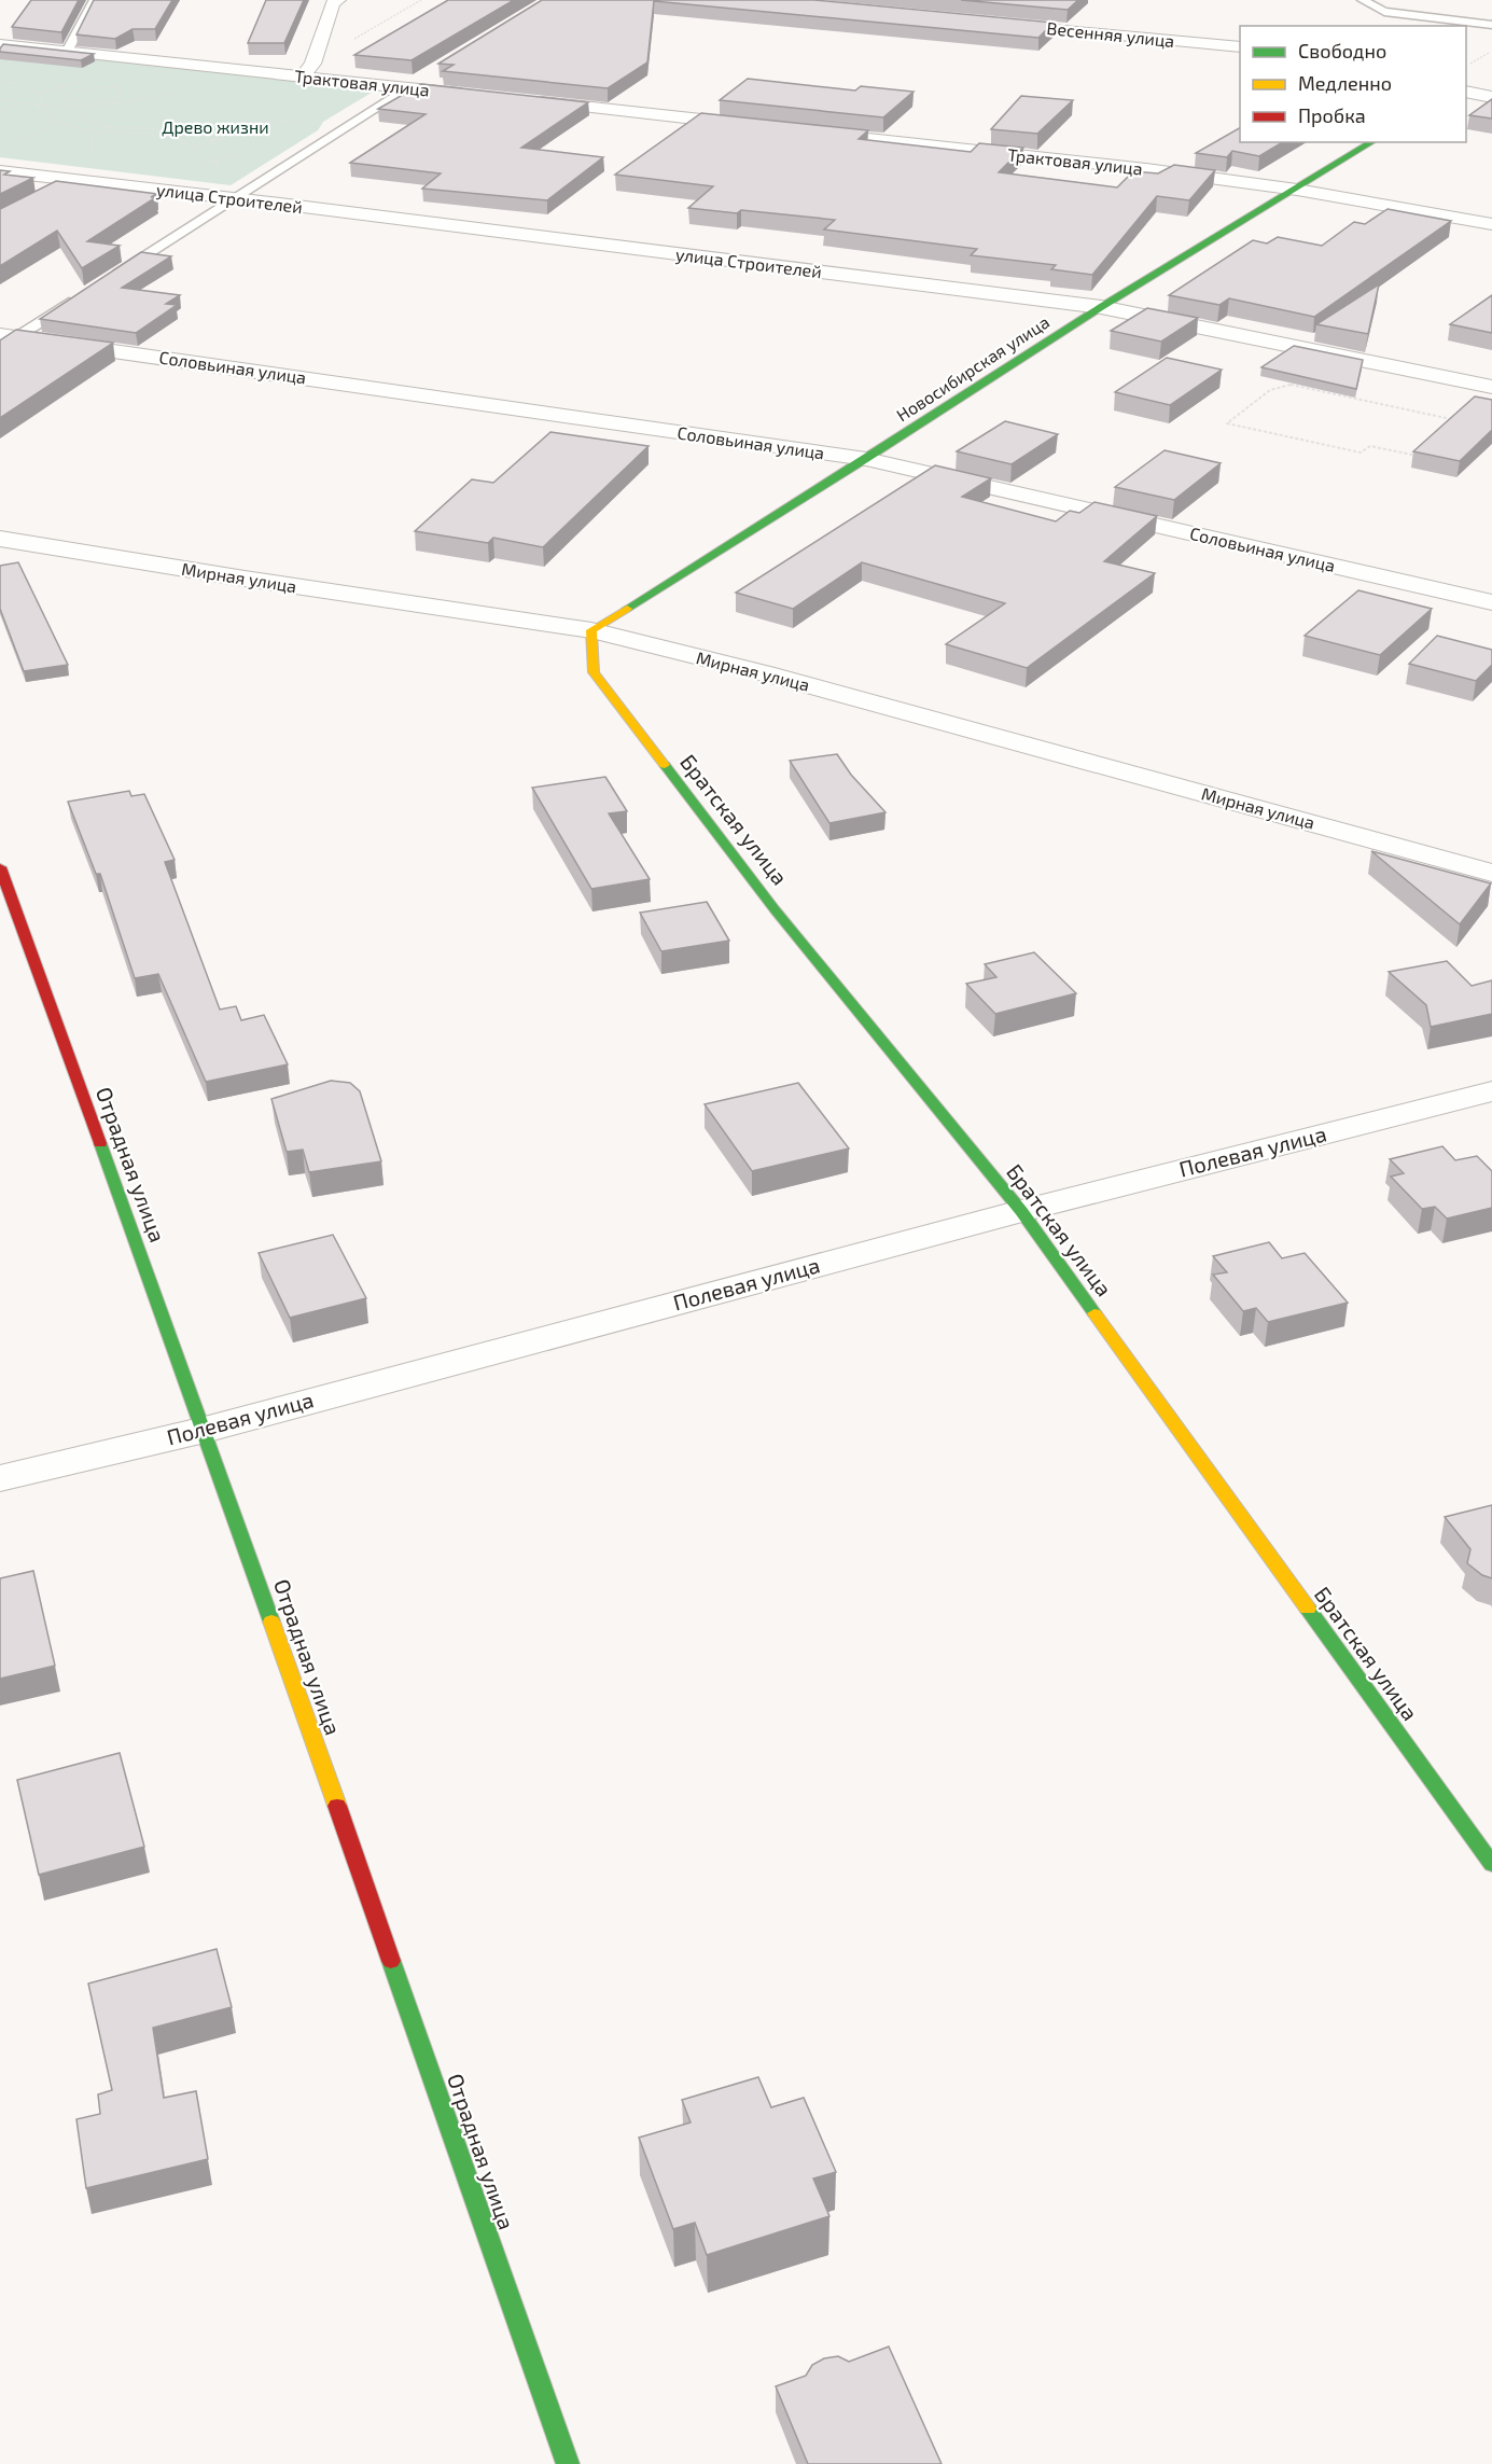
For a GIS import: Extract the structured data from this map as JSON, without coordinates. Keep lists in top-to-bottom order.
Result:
{
  "streets": {
    "street": [
      "Весенняя улица",
      "Трактовая улица",
      "улица Строителей",
      "Соловьиная улица",
      "Новосибирская улица",
      "Мирная улица",
      "Братская улица",
      "Полевая улица",
      "Отрадная улица"
    ]
  },
  "crossings": [
    ["Трактовая улица", "Новосибирская улица"],
    ["улица Строителей", "Новосибирская улица"],
    ["Соловьиная улица", "Новосибирская улица"],
    ["Новосибирская улица", "Мирная улица"],
    ["Новосибирская улица", "Братская улица"],
    ["Мирная улица", "Братская улица"],
    ["Братская улица", "Полевая улица"],
    ["Полевая улица", "Отрадная улица"]
  ],
  "parks": ["Древо жизни"],
  "legend": ["Свободно", "Медленно", "Пробка"]
}
